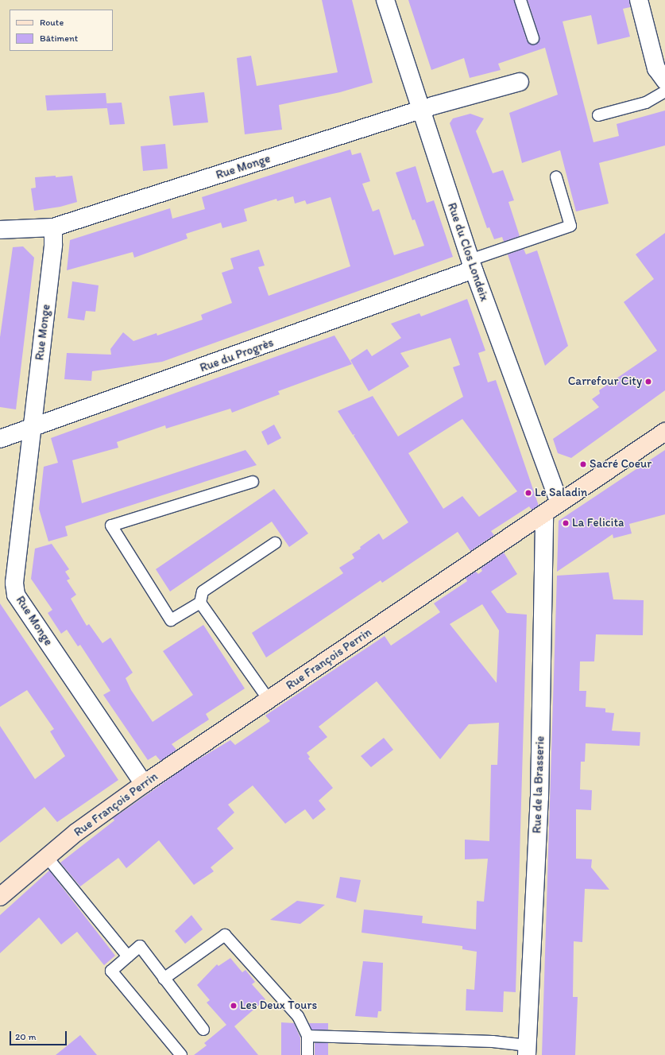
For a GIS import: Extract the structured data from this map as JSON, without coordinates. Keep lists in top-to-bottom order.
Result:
{
  "streets": {
    "main road": ["Rue François Perrin"],
    "street": [
      "Rue Monge",
      "Rue du Clos Londeix",
      "Rue du Progrès",
      "Rue de la Brasserie"
    ]
  },
  "crossings": [
    ["Rue Monge", "Rue du Clos Londeix"],
    ["Rue Monge", "Rue du Progrès"],
    ["Rue Monge", "Rue François Perrin"],
    ["Rue du Clos Londeix", "Rue du Progrès"],
    ["Rue du Clos Londeix", "Rue François Perrin"],
    ["Rue François Perrin", "Rue de la Brasserie"]
  ],
  "places": [
    "Carrefour City",
    "Sacré Coeur",
    "Le Saladin",
    "La Felicita",
    "Les Deux Tours"
  ],
  "legend": ["Route", "Bâtiment"],
  "scale_bar": "20 m"
}
